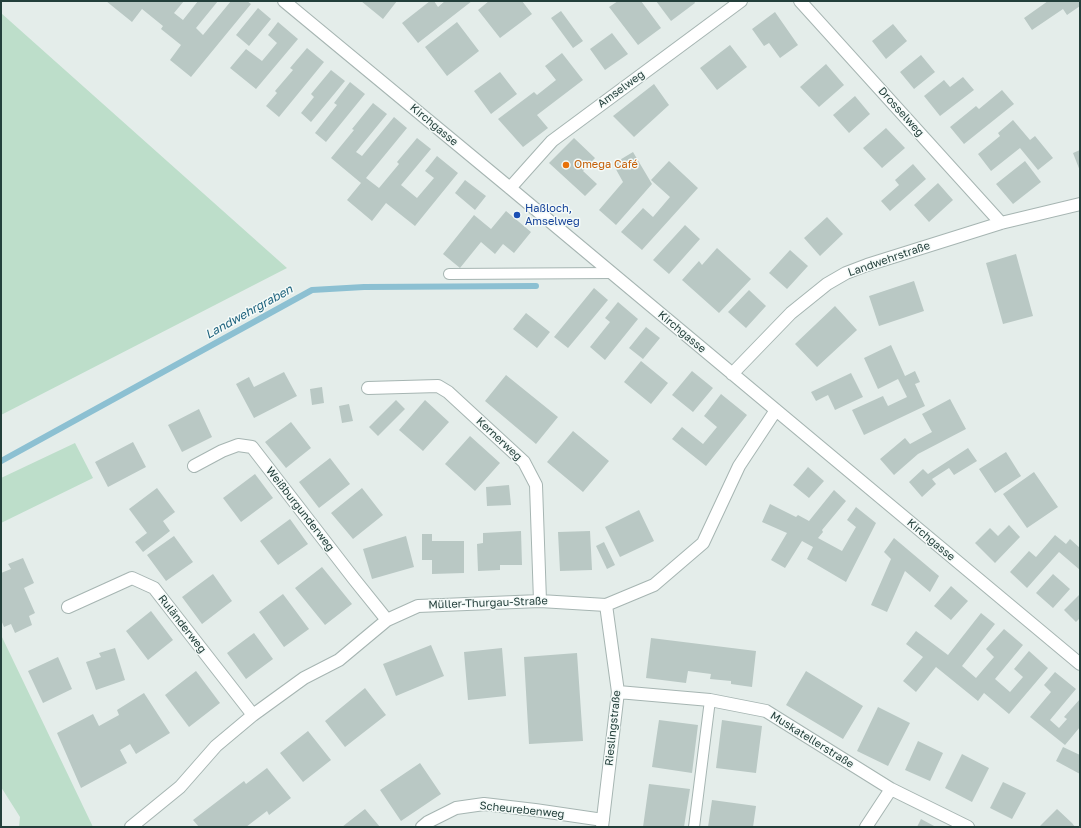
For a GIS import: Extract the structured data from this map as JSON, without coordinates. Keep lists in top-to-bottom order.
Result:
{
  "streets": {
    "street": [
      "Amselweg",
      "Drosselweg",
      "Kirchgasse",
      "Landwehrstraße",
      "Kernerweg",
      "Weißburgunderweg",
      "Müller-Thurgau-Straße",
      "Ruländerweg",
      "Rieslingstraße",
      "Muskatellerstraße",
      "Scheurebenweg"
    ]
  },
  "crossings": [
    ["Amselweg", "Kirchgasse"],
    ["Drosselweg", "Landwehrstraße"],
    ["Kirchgasse", "Landwehrstraße"],
    ["Kirchgasse", "Müller-Thurgau-Straße"],
    ["Kernerweg", "Müller-Thurgau-Straße"],
    ["Weißburgunderweg", "Müller-Thurgau-Straße"],
    ["Müller-Thurgau-Straße", "Ruländerweg"],
    ["Müller-Thurgau-Straße", "Rieslingstraße"],
    ["Rieslingstraße", "Muskatellerstraße"],
    ["Rieslingstraße", "Scheurebenweg"]
  ],
  "water": ["Landwehrgraben"],
  "places": ["Omega Café", "Haßloch, Amselweg"]
}
